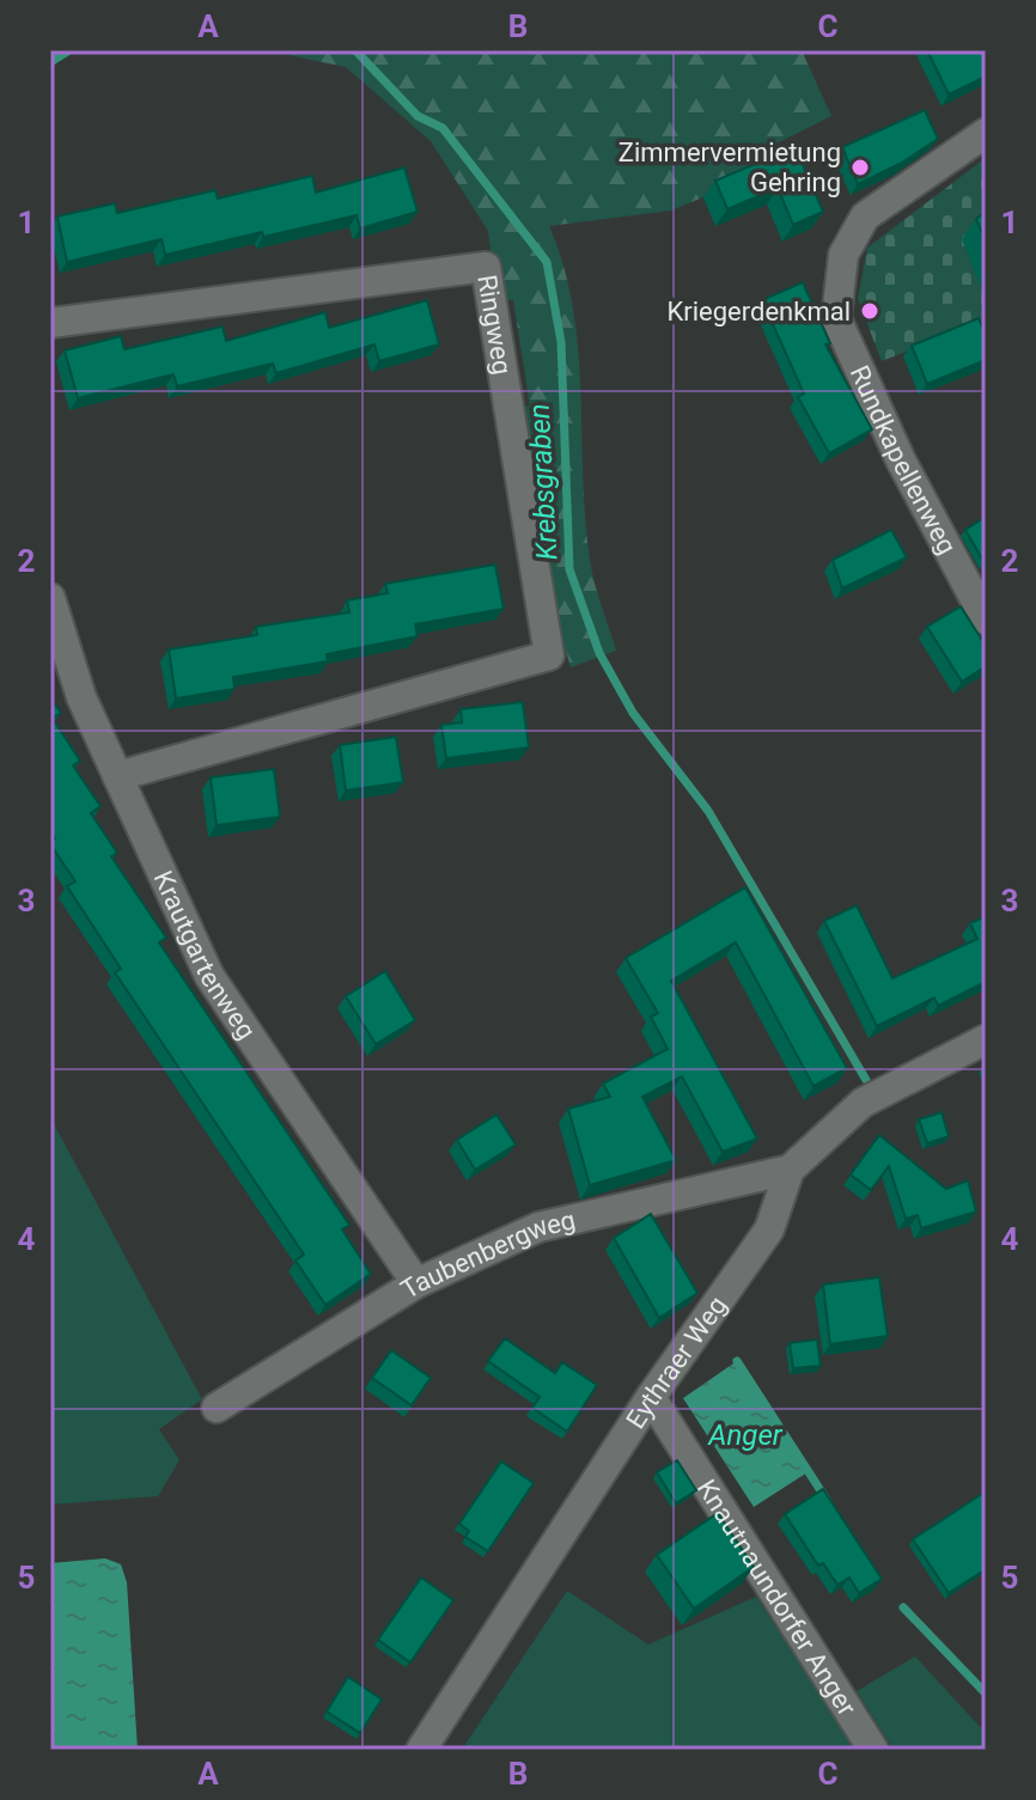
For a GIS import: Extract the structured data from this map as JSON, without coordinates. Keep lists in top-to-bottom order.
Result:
{
  "streets": {
    "street": [
      "Ringweg",
      "Rundkapellenweg",
      "Krautgartenweg",
      "Taubenbergweg",
      "Eythraer Weg",
      "Knautnaundorfer Anger"
    ]
  },
  "crossings": [
    ["Ringweg", "Krautgartenweg"],
    ["Krautgartenweg", "Taubenbergweg"],
    ["Taubenbergweg", "Eythraer Weg"],
    ["Eythraer Weg", "Knautnaundorfer Anger"]
  ],
  "water": ["Krebsgraben", "Anger"],
  "places": ["Zimmervermietung Gehring", "Kriegerdenkmal"],
  "grid": {
    "columns": ["A", "B", "C"],
    "rows": [
      "1",
      "2",
      "3",
      "4",
      "5"
    ]
  }
}
